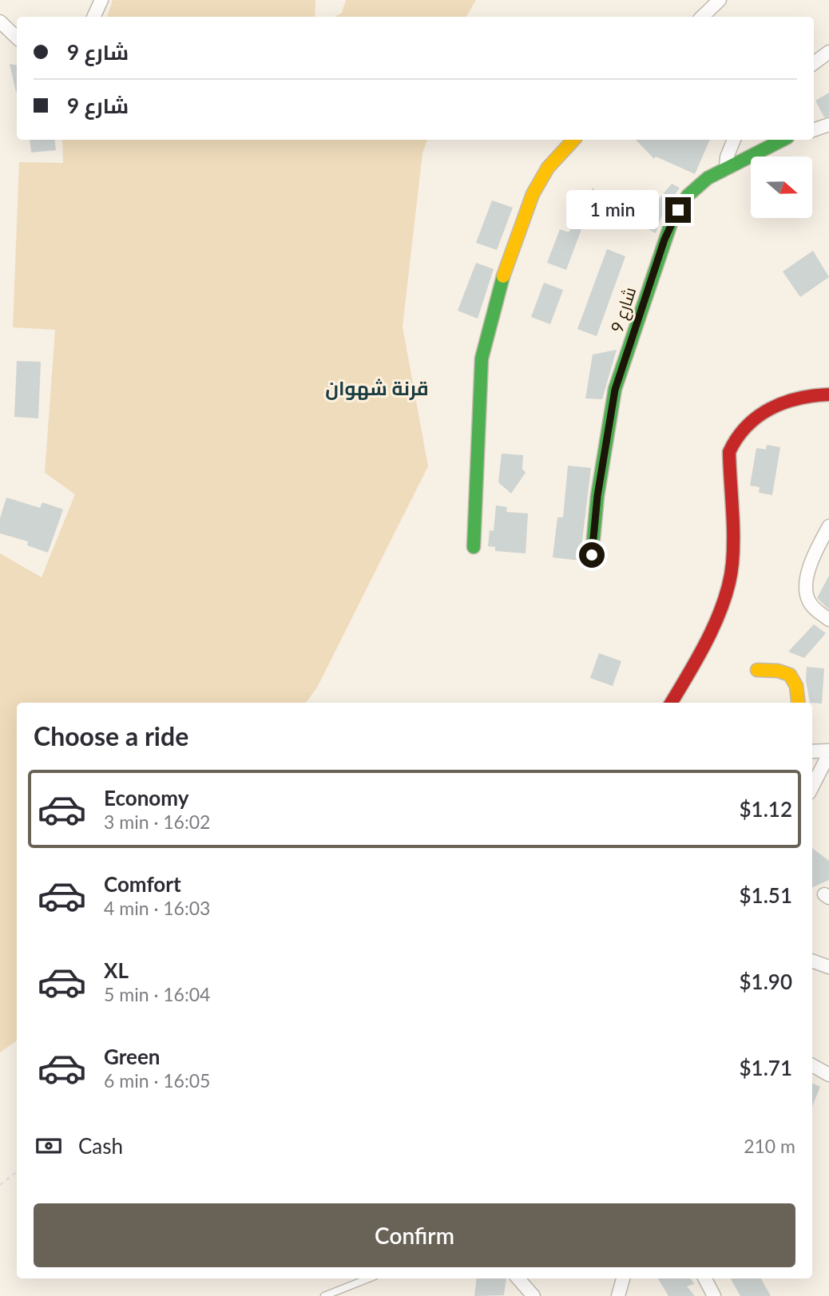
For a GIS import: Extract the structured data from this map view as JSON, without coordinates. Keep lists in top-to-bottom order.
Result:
{
  "streets": {
    "street": ["شارع 9"]
  },
  "districts": ["قرنة شهوان"],
  "north": "right",
  "page": {
    "banner": ["شارع 9", "شارع 9"],
    "bubble": "1 min",
    "heading": "Choose a ride",
    "list": [
      {
        "name": "Economy",
        "note": "3 min · 16:02",
        "value": "$1.12"
      },
      {
        "name": "Comfort",
        "note": "4 min · 16:03",
        "value": "$1.51"
      },
      {
        "name": "XL",
        "note": "5 min · 16:04",
        "value": "$1.90"
      },
      {
        "name": "Green",
        "note": "6 min · 16:05",
        "value": "$1.71"
      }
    ],
    "pay": ["Cash", "210 m"],
    "buttons": "Confirm"
  }
}
